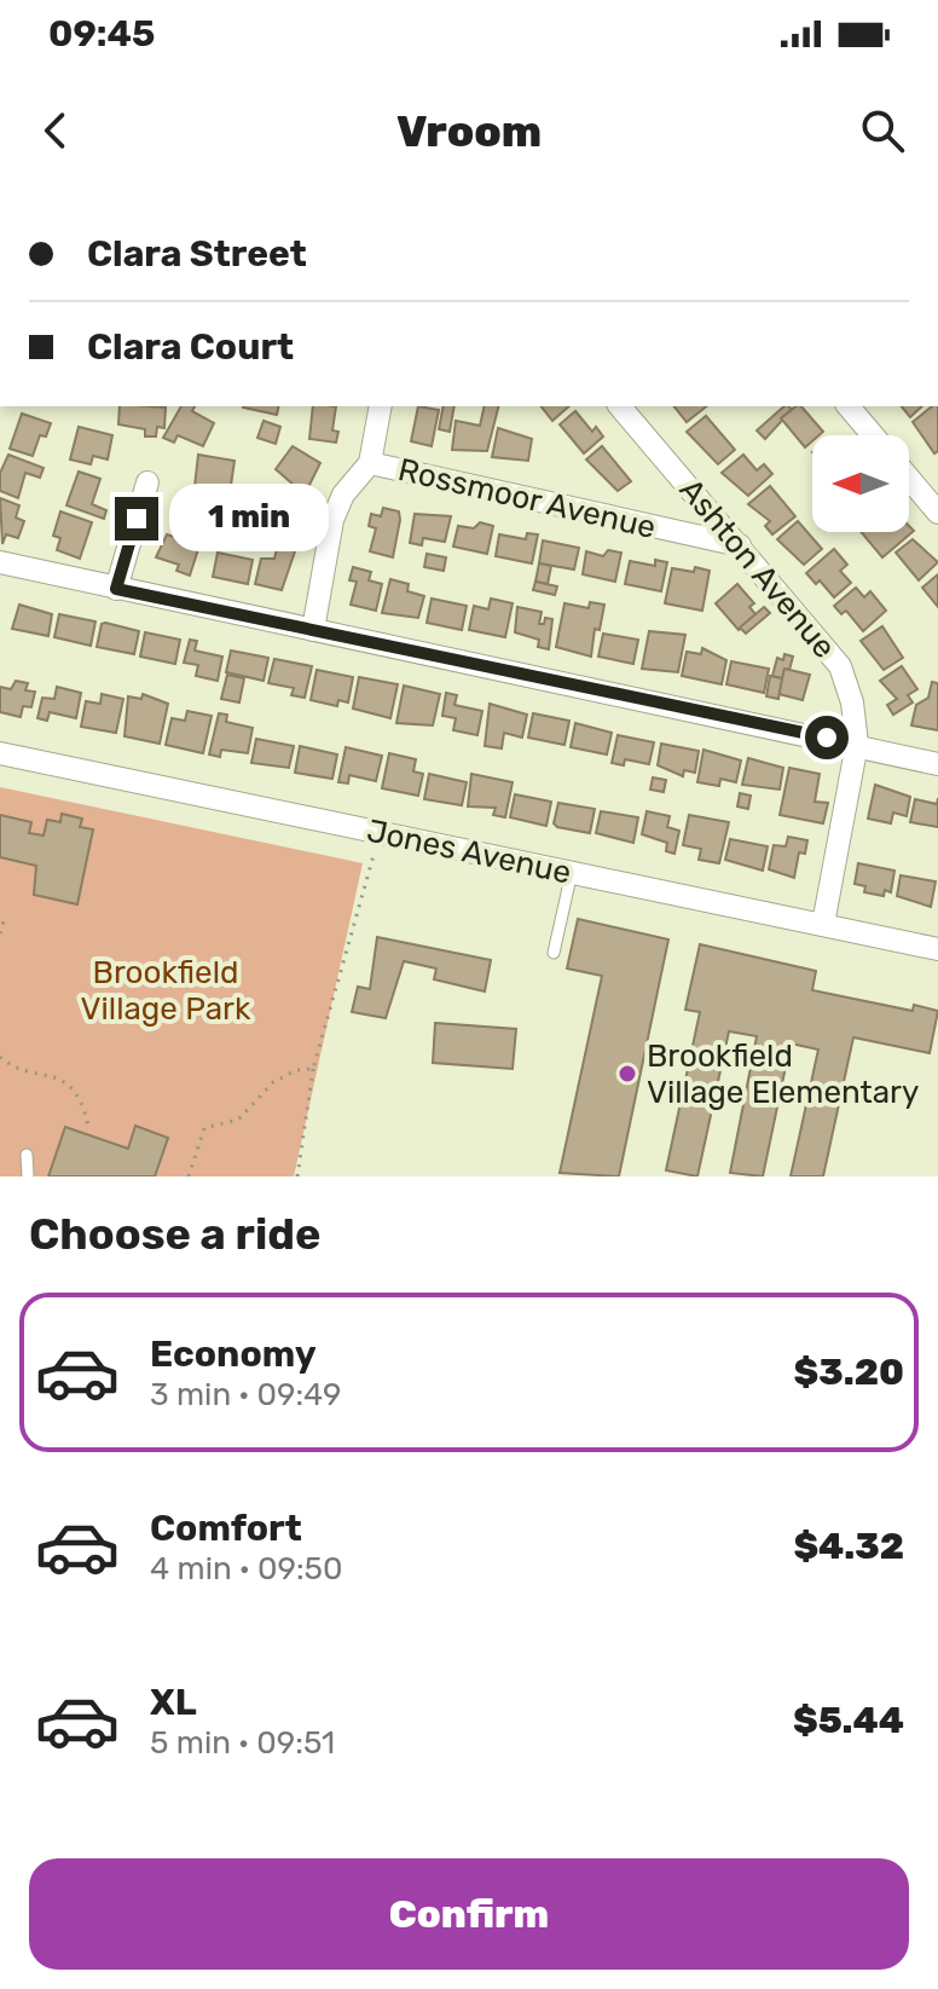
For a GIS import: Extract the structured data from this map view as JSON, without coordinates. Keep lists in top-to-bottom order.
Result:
{
  "streets": {
    "street": ["Rossmoor Avenue", "Ashton Avenue", "Jones Avenue"]
  },
  "crossings": [
    ["Rossmoor Avenue", "Ashton Avenue"],
    ["Ashton Avenue", "Jones Avenue"]
  ],
  "parks": ["Brookfield Village Park"],
  "places": ["Brookfield Village Elementary"],
  "north": "left",
  "page": {
    "status": "09:45",
    "header": "Vroom",
    "banner": ["Clara Street", "Clara Court"],
    "bubble": "1 min",
    "heading": "Choose a ride",
    "list": [
      {
        "name": "Economy",
        "note": "3 min · 09:49",
        "value": "$3.20"
      },
      {
        "name": "Comfort",
        "note": "4 min · 09:50",
        "value": "$4.32"
      },
      {
        "name": "XL",
        "note": "5 min · 09:51",
        "value": "$5.44"
      }
    ],
    "buttons": "Confirm"
  }
}
